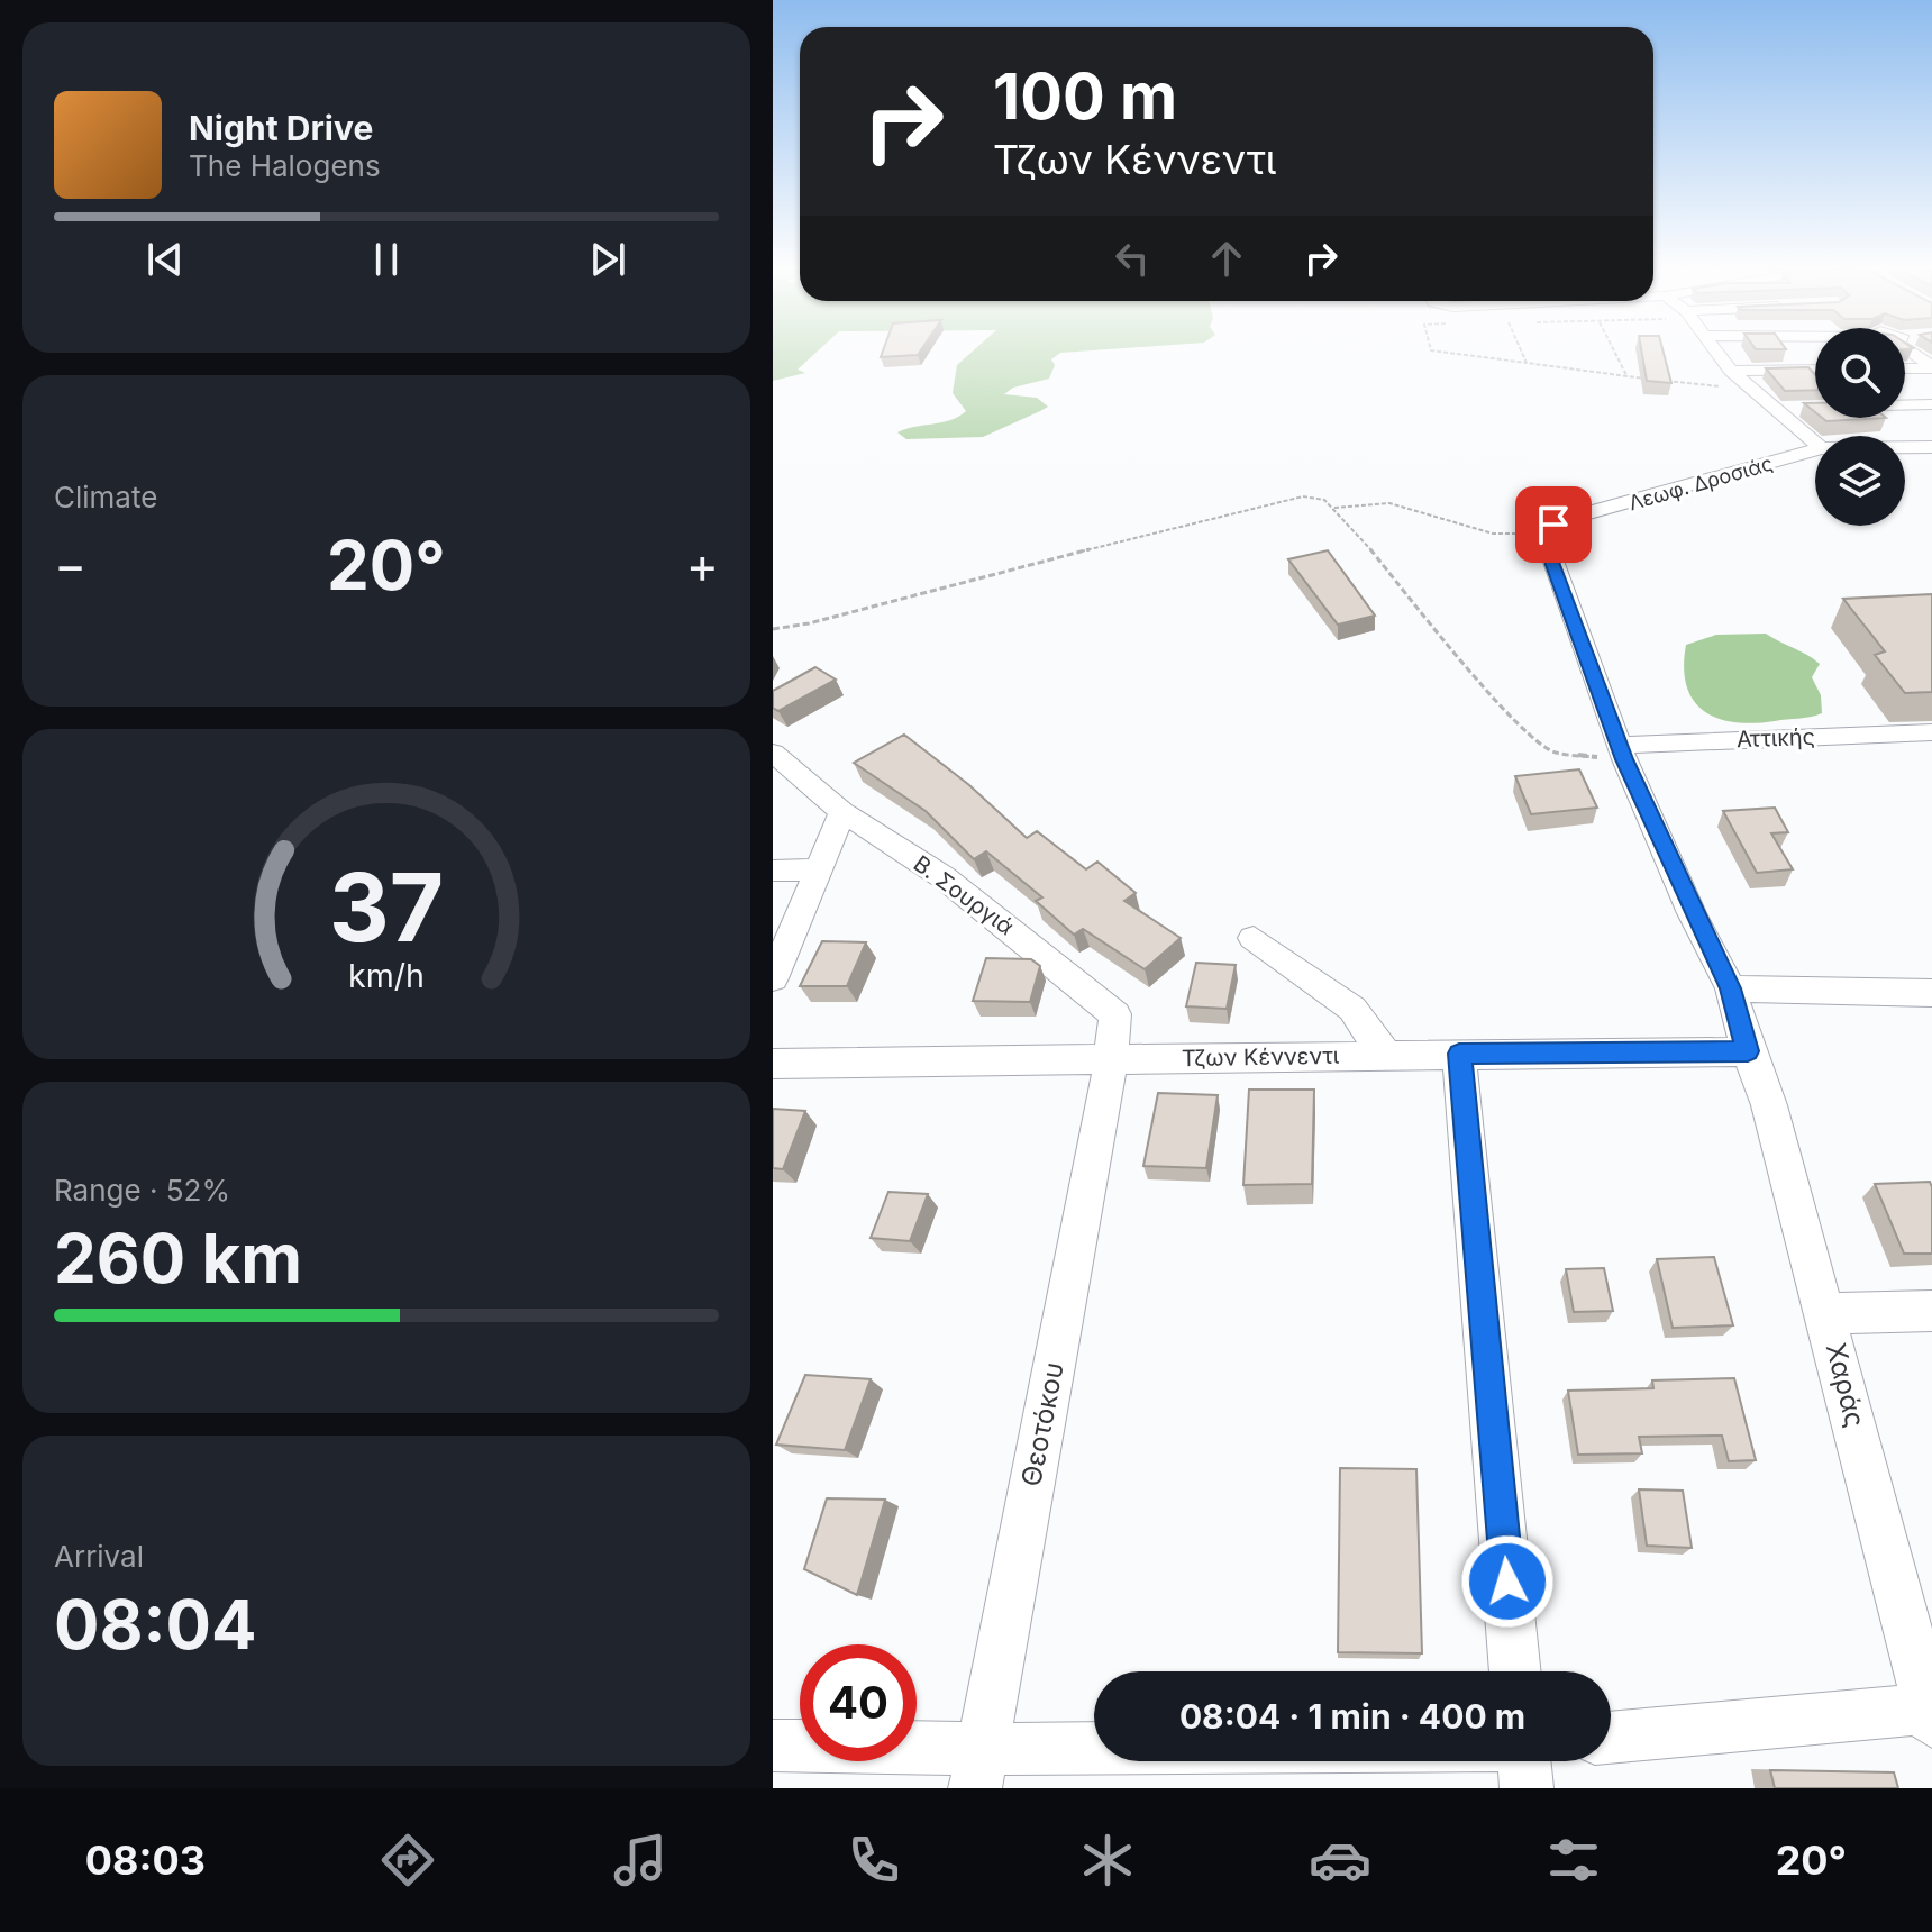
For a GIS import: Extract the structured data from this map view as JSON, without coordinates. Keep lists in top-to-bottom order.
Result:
{
  "streets": {
    "street": [
      "Λεωφ. Δροσιάς",
      "Αττικής",
      "Β. Σουργιά",
      "Τζων Κέννεντι",
      "Χαράς",
      "Θεοτόκου"
    ]
  },
  "crossings": [
    ["Β. Σουργιά", "Τζων Κέννεντι"],
    ["Β. Σουργιά", "Θεοτόκου"],
    ["Τζων Κέννεντι", "Χαράς"],
    ["Τζων Κέννεντι", "Θεοτόκου"]
  ],
  "page": {
    "turn": ["100 m", "Τζων Κέννεντι"],
    "song": ["Night Drive", "The Halogens"],
    "tile": [
      "Climate",
      ["Range · 52%", "260 km"],
      ["Arrival", "08:04"]
    ],
    "heat": ["−", "20°", "+"],
    "limit": "40",
    "trip": "08:04 · 1 min · 400 m",
    "tabs": ["08:03", "20°"],
    "gauge": ["37", "km/h"]
  }
}
